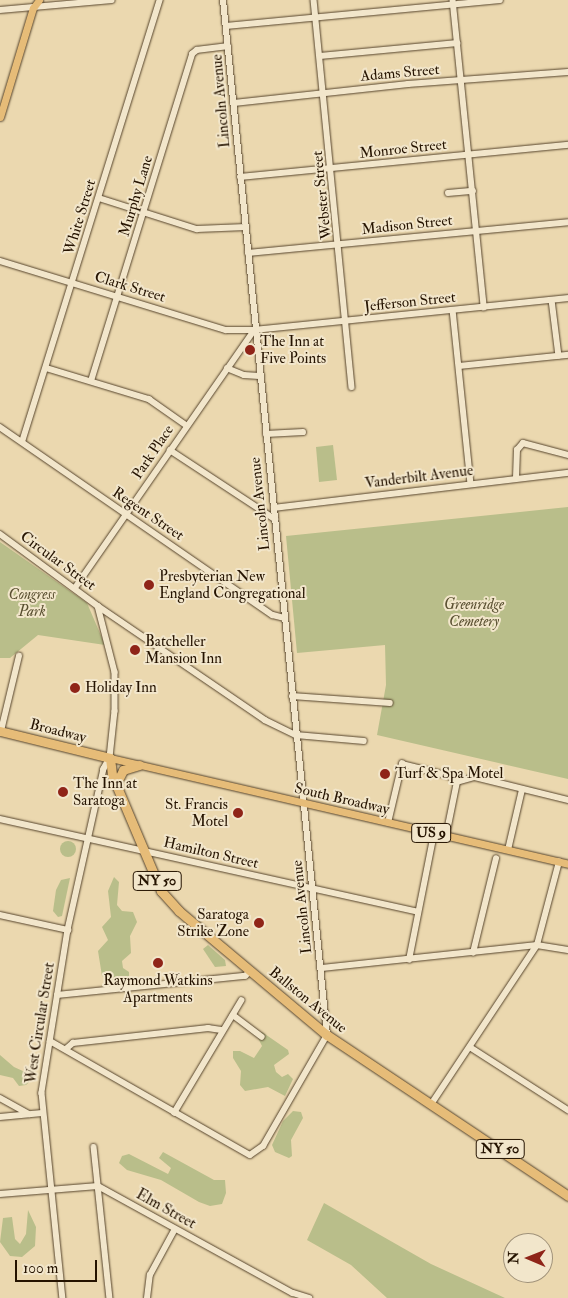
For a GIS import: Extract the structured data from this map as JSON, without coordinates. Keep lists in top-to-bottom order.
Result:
{
  "streets": {
    "highway": [
      "Broadway",
      "US 9",
      "NY 50",
      "Ballston Avenue"
    ],
    "main road": ["South Broadway"],
    "street": [
      "Adams Street",
      "Lincoln Avenue",
      "Monroe Street",
      "Webster Street",
      "Murphy Lane",
      "White Street",
      "Madison Street",
      "Clark Street",
      "Jefferson Street",
      "Park Place",
      "Vanderbilt Avenue",
      "Regent Street",
      "Circular Street",
      "Hamilton Street",
      "West Circular Street",
      "Elm Street"
    ]
  },
  "crossings": [
    ["Adams Street", "Lincoln Avenue"],
    ["Adams Street", "Webster Street"],
    ["Lincoln Avenue", "Monroe Street"],
    ["Lincoln Avenue", "Murphy Lane"],
    ["Lincoln Avenue", "Madison Street"],
    ["Lincoln Avenue", "Clark Street"],
    ["Lincoln Avenue", "Jefferson Street"],
    ["Lincoln Avenue", "Park Place"],
    ["Lincoln Avenue", "Vanderbilt Avenue"],
    ["Lincoln Avenue", "Regent Street"],
    ["Lincoln Avenue", "South Broadway"],
    ["Lincoln Avenue", "Hamilton Street"],
    ["Lincoln Avenue", "Ballston Avenue"],
    ["Monroe Street", "Webster Street"],
    ["Webster Street", "Madison Street"],
    ["Webster Street", "Jefferson Street"],
    ["Murphy Lane", "Clark Street"],
    ["White Street", "Clark Street"],
    ["White Street", "Regent Street"],
    ["Clark Street", "Jefferson Street"],
    ["Clark Street", "Park Place"],
    ["Jefferson Street", "Park Place"],
    ["Park Place", "Regent Street"],
    ["Park Place", "Circular Street"],
    ["Circular Street", "Broadway"],
    ["Circular Street", "South Broadway"],
    ["Circular Street", "Ballston Avenue"],
    ["Circular Street", "West Circular Street"],
    ["Broadway", "South Broadway"],
    ["Broadway", "Ballston Avenue"],
    ["Broadway", "West Circular Street"],
    ["South Broadway", "Ballston Avenue"],
    ["South Broadway", "West Circular Street"],
    ["Hamilton Street", "Ballston Avenue"],
    ["Hamilton Street", "West Circular Street"],
    ["Ballston Avenue", "West Circular Street"]
  ],
  "parks": ["Congress Park", "Greenridge Cemetery"],
  "places": [
    "The Inn at Five Points",
    "Presbyterian New England Congregational",
    "Batcheller Mansion Inn",
    "Holiday Inn",
    "Turf & Spa Motel",
    "The Inn at Saratoga",
    "St. Francis Motel",
    "Saratoga Strike Zone",
    "Raymond Watkins Apartments"
  ],
  "scale_bar": "100 m",
  "north": "left"
}
